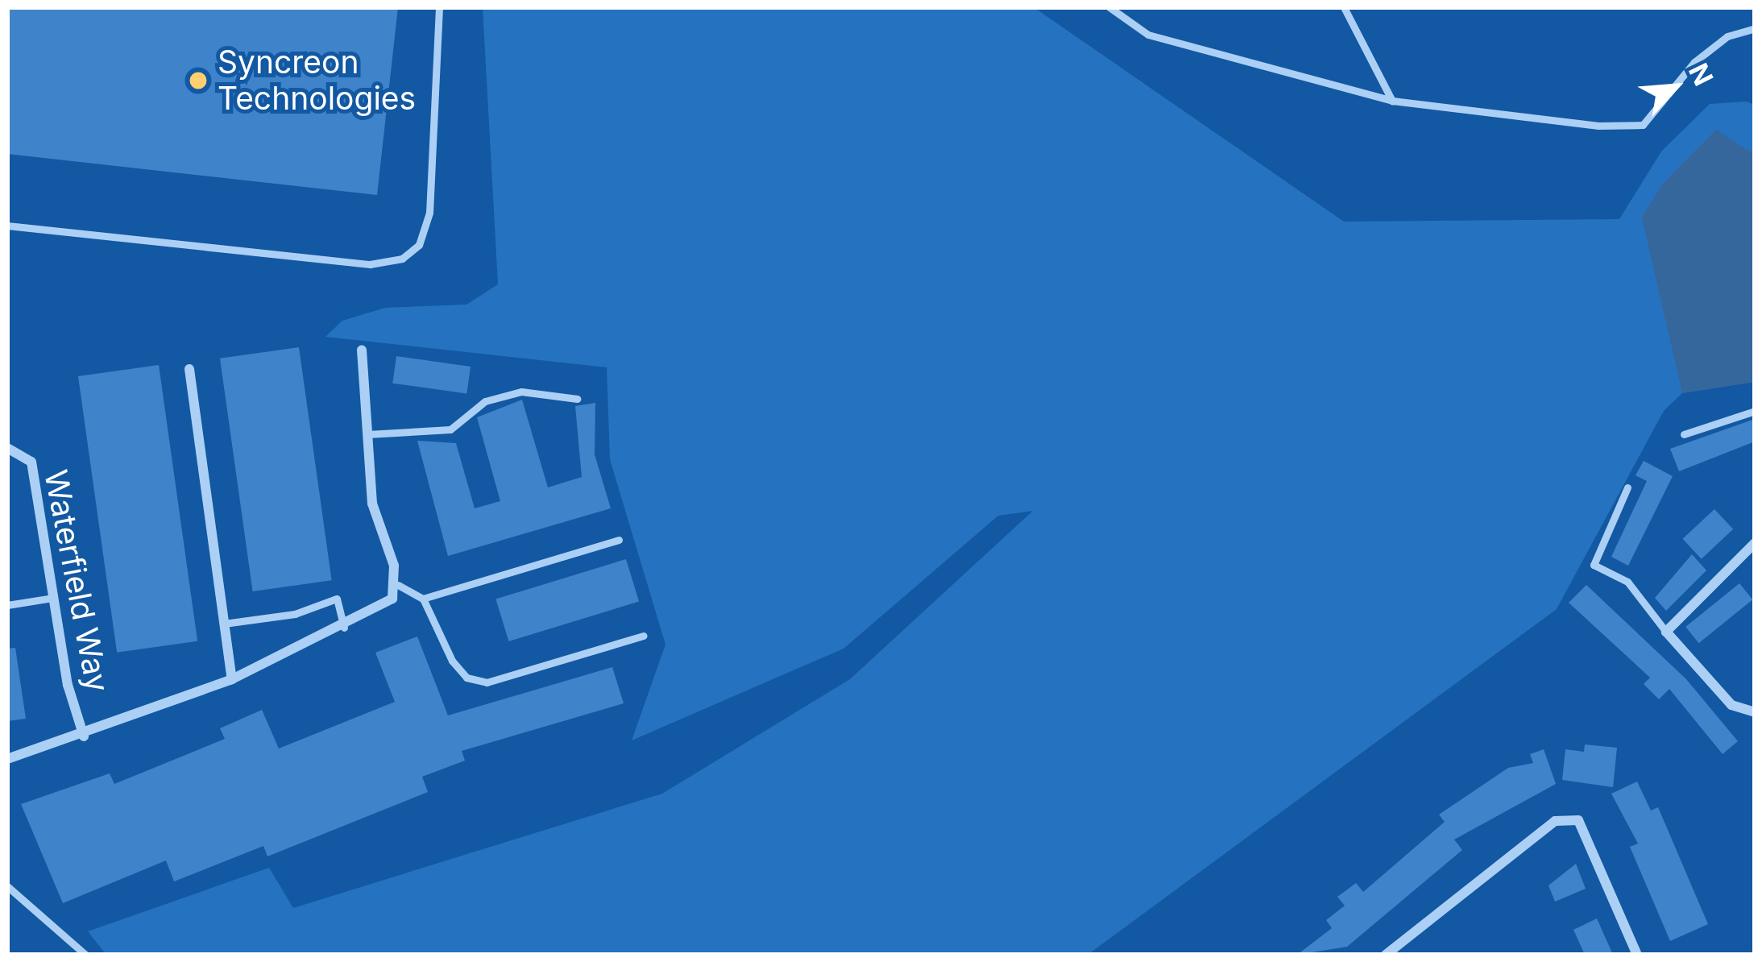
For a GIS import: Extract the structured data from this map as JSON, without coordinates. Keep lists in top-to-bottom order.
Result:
{
  "streets": {
    "street": ["Waterfield Way"]
  },
  "places": ["Syncreon Technologies"],
  "north": "top right"
}
